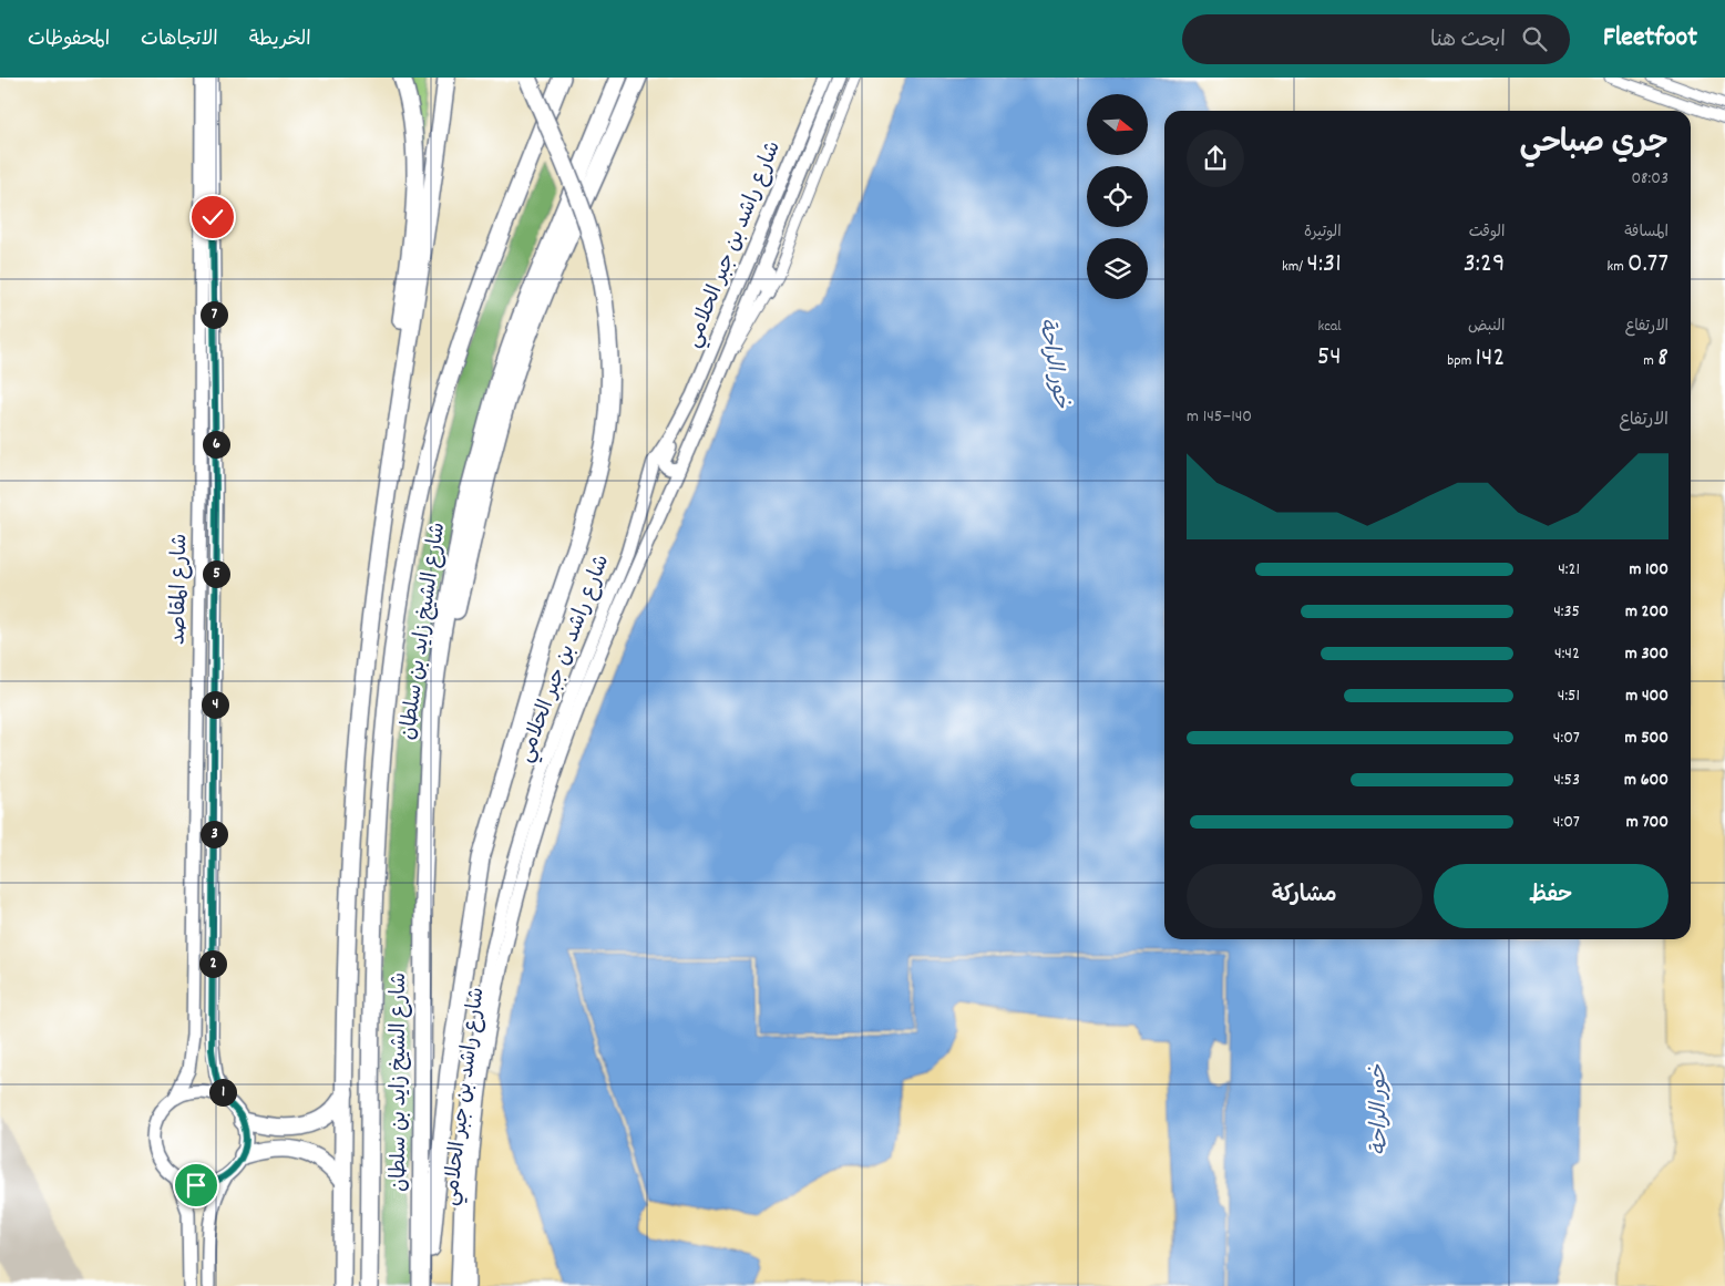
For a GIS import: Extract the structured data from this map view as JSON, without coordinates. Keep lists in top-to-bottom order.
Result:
{
  "streets": {
    "highway": ["شارع الشيخ زايد بن سلطان"],
    "main road": ["شارع راشد بن جبر الحلامي", "شارع المقاصد"]
  },
  "water": ["خور الراحة"],
  "north": "right",
  "page": {
    "header": "Fleetfoot",
    "search": "ابحث هنا",
    "nav": ["الخريطة", "الاتجاهات", "المحفوظات"],
    "heading": ["جري صباحي", "08:03"],
    "stats": [
      ["المسافة", "0.77 km"],
      ["الوقت", "3:29"],
      ["الوتيرة", "4:31 /km"],
      ["الارتفاع", "8 m"],
      ["النبض", "142 bpm"],
      ["kcal", "54"]
    ],
    "pins": [
      "7",
      "6",
      "5",
      "4",
      "3",
      "2",
      "1"
    ],
    "chart": ["الارتفاع", "140–145 m"],
    "list": [
      {
        "name": "100 m",
        "note": "4:21"
      },
      {
        "name": "200 m",
        "note": "4:35"
      },
      {
        "name": "300 m",
        "note": "4:42"
      },
      {
        "name": "400 m",
        "note": "4:51"
      },
      {
        "name": "500 m",
        "note": "4:07"
      },
      {
        "name": "600 m",
        "note": "4:53"
      },
      {
        "name": "700 m",
        "note": "4:07"
      }
    ],
    "buttons": ["حفظ", "مشاركة"]
  }
}
